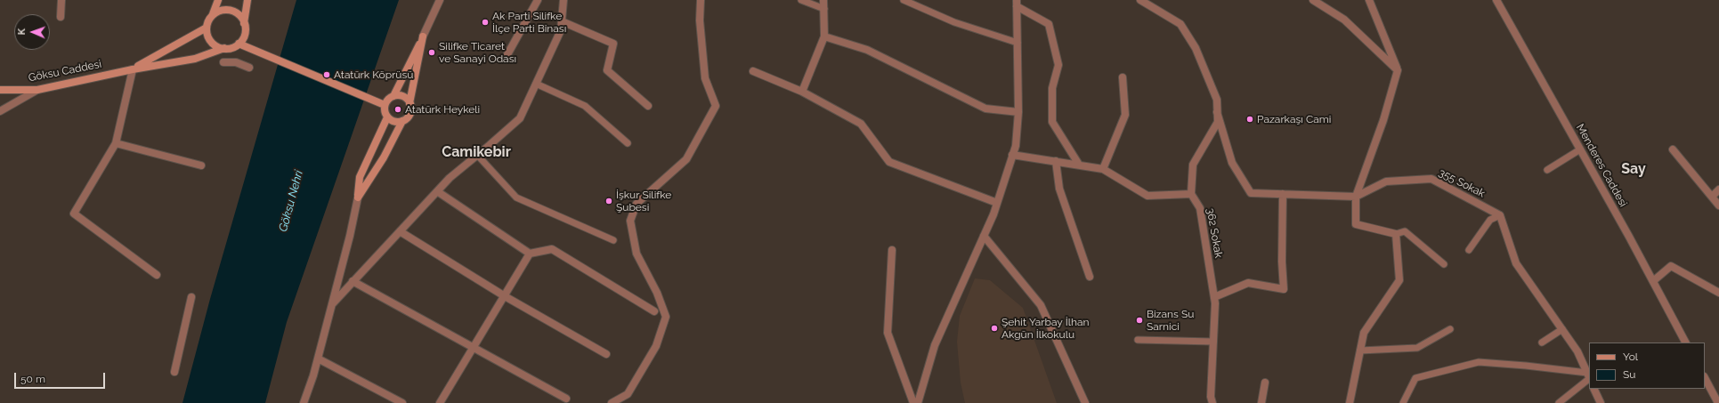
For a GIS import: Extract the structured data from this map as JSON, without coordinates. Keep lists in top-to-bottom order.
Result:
{
  "streets": {
    "main road": ["Göksu Caddesi"],
    "street": ["Menderes Caddesi", "355 Sokak", "362 Sokak"]
  },
  "districts": ["Camikebir", "Say"],
  "water": ["Göksu Nehri"],
  "places": [
    "Ak Parti Silifke İlçe Parti Binası",
    "Silifke Ticaret ve Sanayi Odası",
    "Atatürk Köprüsü",
    "Atatürk Heykeli",
    "Pazarkaşı Cami",
    "İşkur Silifke Şubesi",
    "Bizans Su Sarnici",
    "Şehit Yarbay İlhan Akgün İlkokulu"
  ],
  "legend": ["Yol", "Su"],
  "scale_bar": "50 m",
  "north": "left"
}
